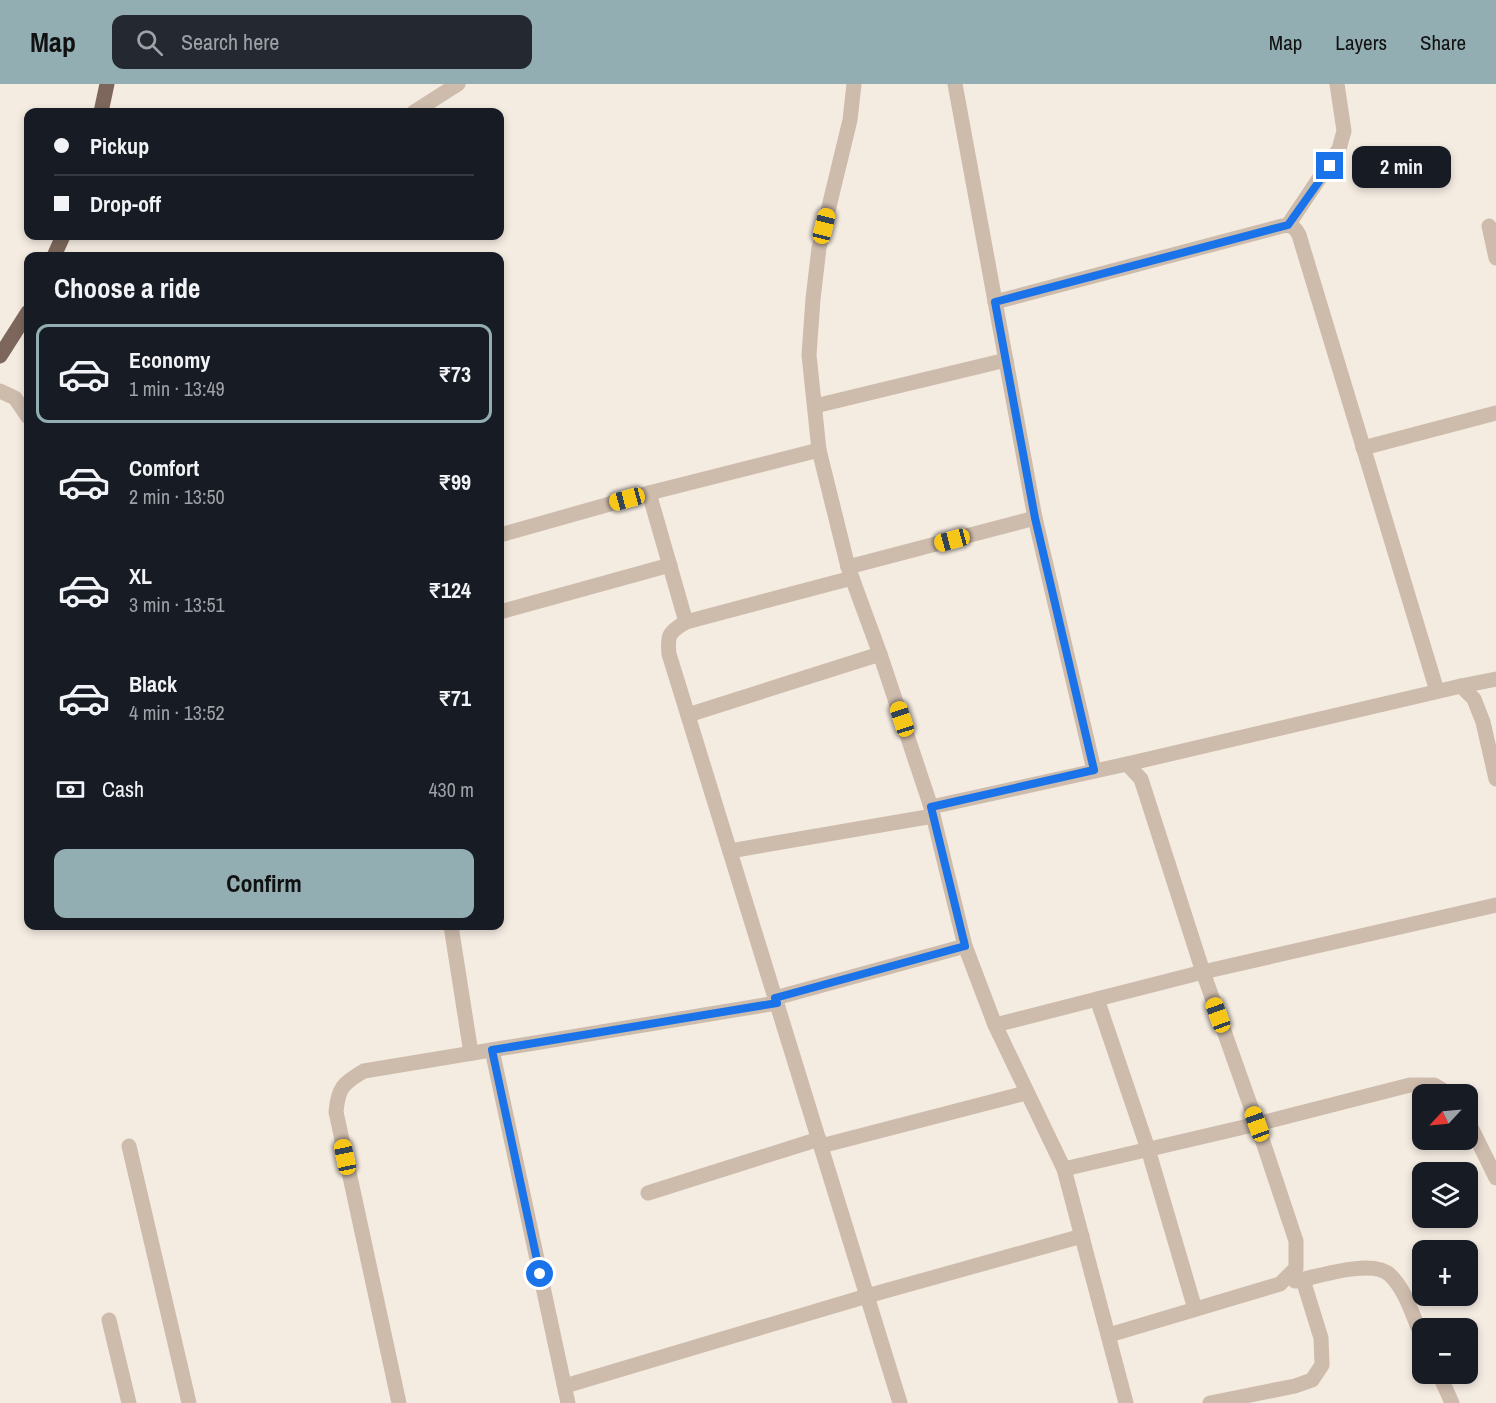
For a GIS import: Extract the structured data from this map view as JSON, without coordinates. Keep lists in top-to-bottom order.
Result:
{
  "north": "bottom left",
  "page": {
    "header": "Map",
    "search": "Search here",
    "nav": ["Map", "Layers", "Share"],
    "banner": ["Pickup", "Drop-off"],
    "bubble": "2 min",
    "heading": "Choose a ride",
    "list": [
      {
        "name": "Economy",
        "note": "1 min · 13:49",
        "value": "₹73"
      },
      {
        "name": "Comfort",
        "note": "2 min · 13:50",
        "value": "₹99"
      },
      {
        "name": "XL",
        "note": "3 min · 13:51",
        "value": "₹124"
      },
      {
        "name": "Black",
        "note": "4 min · 13:52",
        "value": "₹71"
      }
    ],
    "pay": ["Cash", "430 m"],
    "buttons": "Confirm",
    "map_buttons": ["+", "−"]
  }
}
